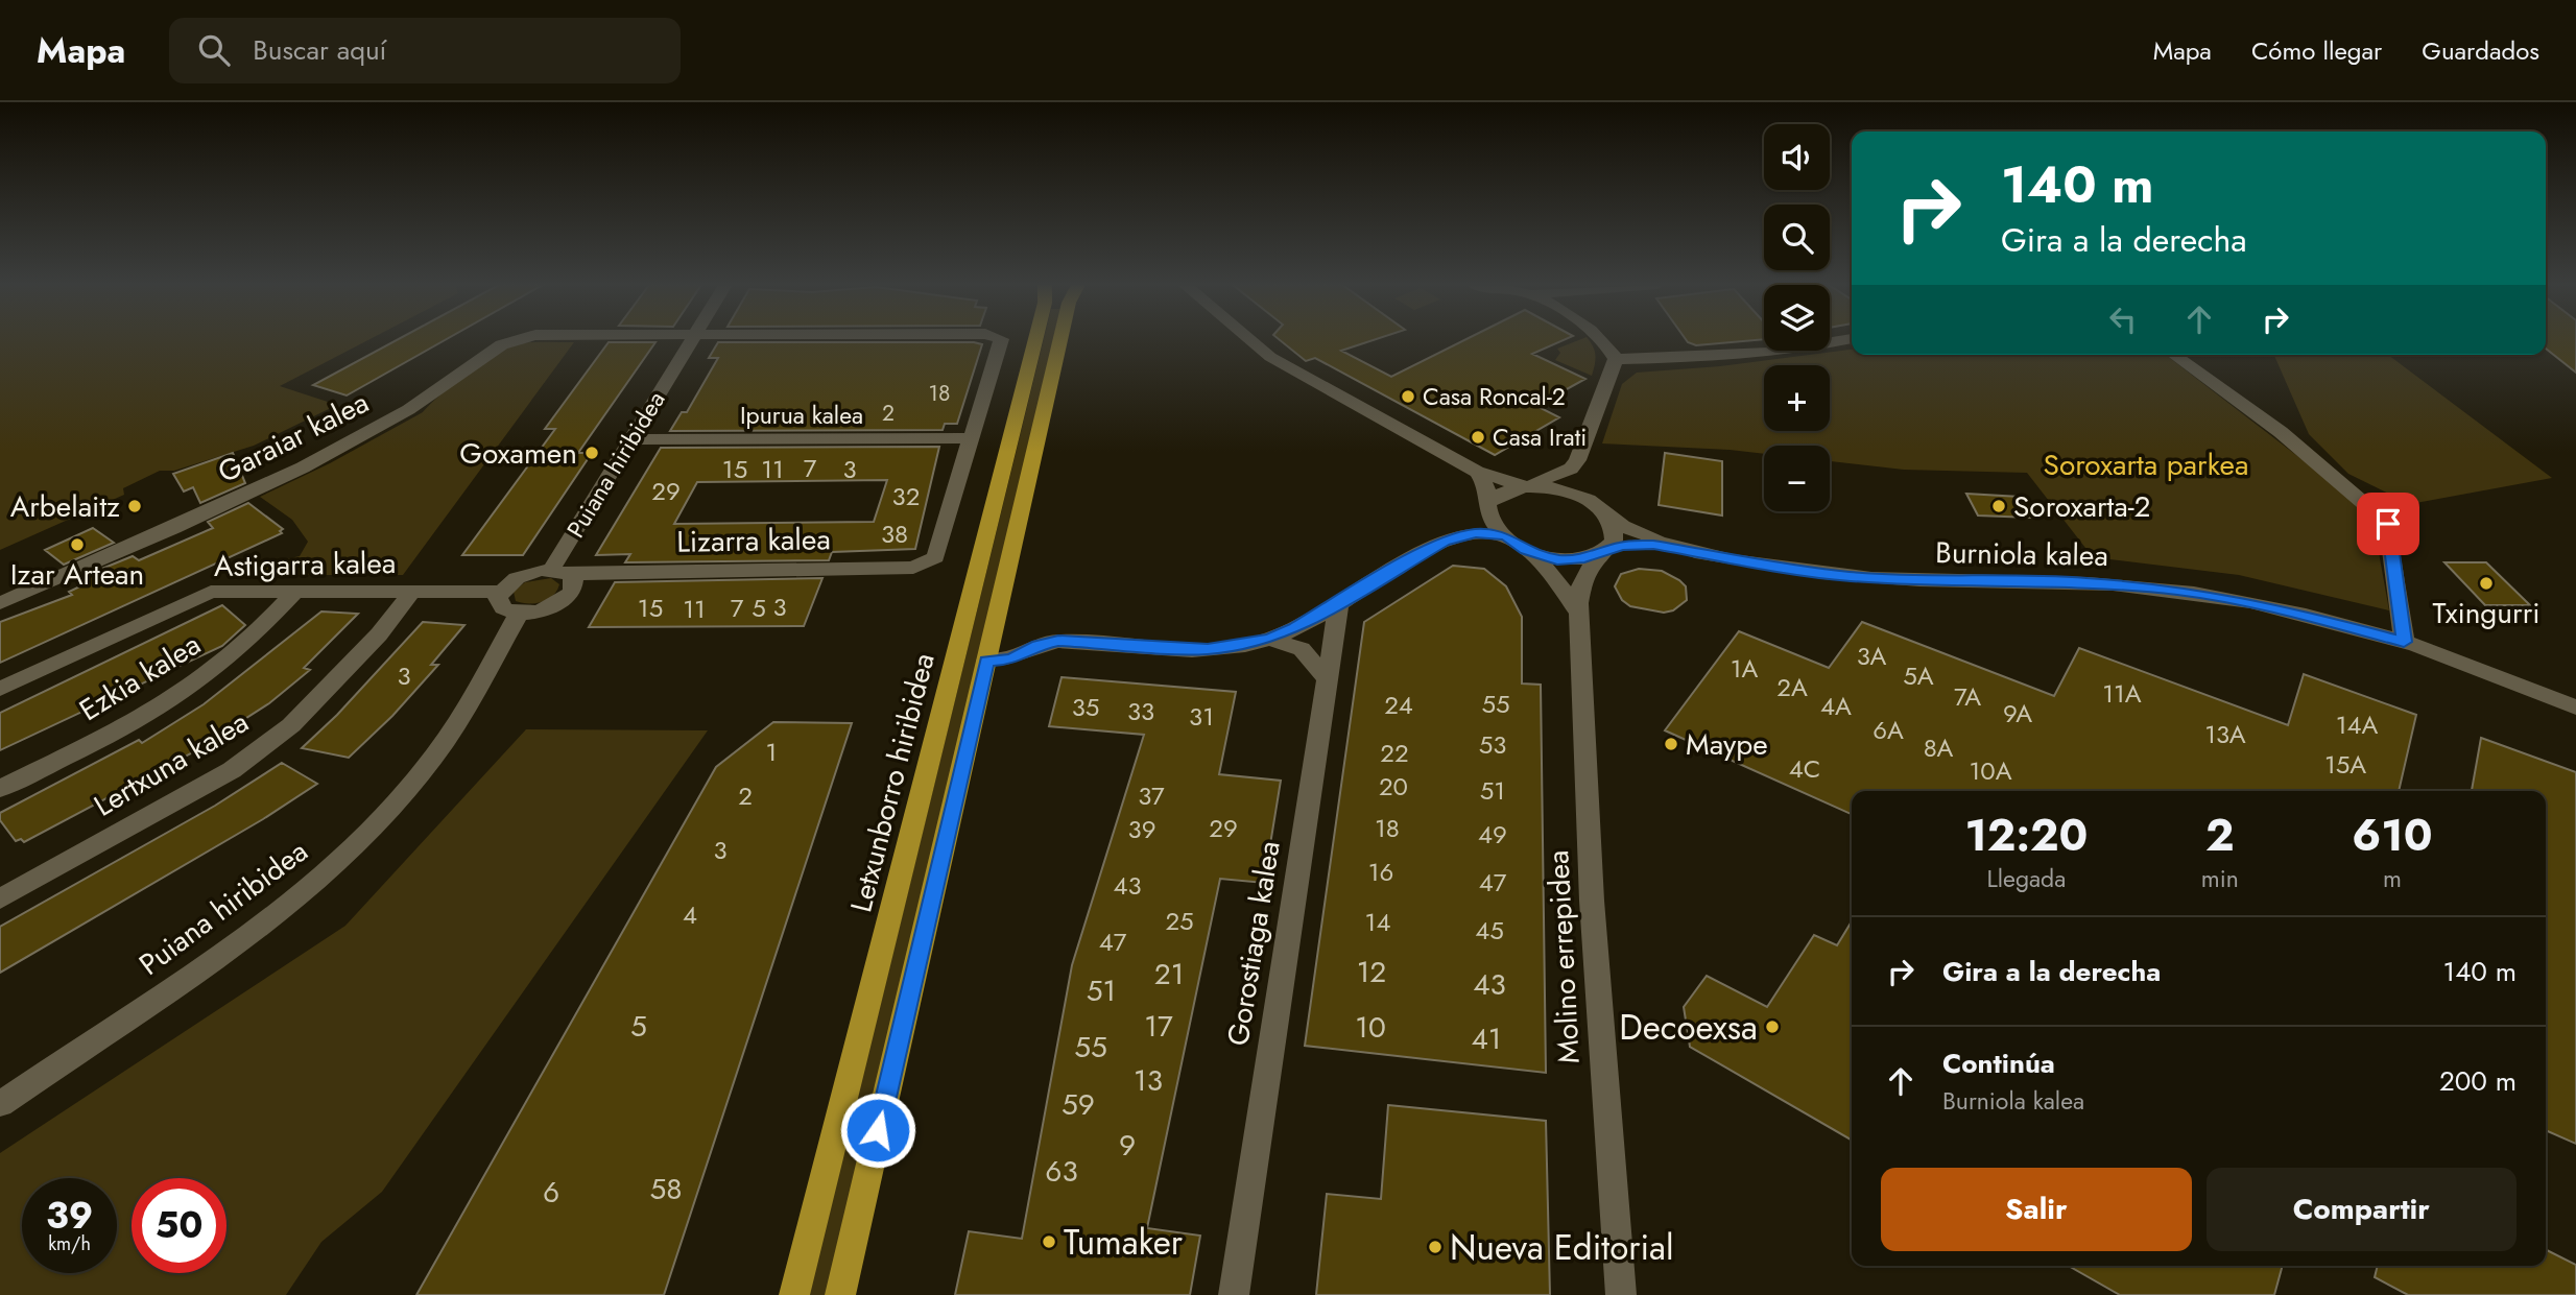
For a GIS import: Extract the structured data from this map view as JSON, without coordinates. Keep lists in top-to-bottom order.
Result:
{
  "streets": {
    "main road": ["Letxunborro hiribidea"],
    "street": [
      "Ipurua kalea",
      "Garaiar kalea",
      "Puiana hiribidea",
      "Lizarra kalea",
      "Burniola kalea",
      "Astigarra kalea",
      "Ezkia kalea",
      "Lertxuna kalea",
      "Gorostiaga kalea",
      "Molino errepidea"
    ]
  },
  "crossings": [
    ["Ipurua kalea", "Garaiar kalea"],
    ["Ipurua kalea", "Puiana hiribidea"],
    ["Ipurua kalea", "Lizarra kalea"],
    ["Garaiar kalea", "Lizarra kalea"],
    ["Puiana hiribidea", "Lizarra kalea"],
    ["Lizarra kalea", "Astigarra kalea"],
    ["Burniola kalea", "Molino errepidea"],
    ["Astigarra kalea", "Ezkia kalea"],
    ["Astigarra kalea", "Lertxuna kalea"]
  ],
  "parks": ["Soroxarta parkea"],
  "places": [
    "Casa Roncal-2",
    "Casa Irati",
    "Goxamen",
    "Arbelaitz",
    "Soroxarta-2",
    "Izar Artean",
    "Txingurri",
    "Maype",
    "Decoexsa",
    "Tumaker",
    "Nueva Editorial"
  ],
  "house_numbers": [
    "18",
    "2",
    "7",
    "15",
    "11",
    "3",
    "29",
    "32",
    "38",
    "3",
    "15",
    "7",
    "5",
    "11",
    "3A",
    "1A",
    "3",
    "5A",
    "2A",
    "11A",
    "7A",
    "55",
    "24",
    "4A",
    "35",
    "33",
    "9A",
    "31",
    "14A",
    "6A",
    "13A",
    "53",
    "8A",
    "1",
    "22",
    "15A",
    "4C",
    "10A",
    "20",
    "51",
    "2",
    "37",
    "29",
    "18",
    "39",
    "49",
    "3",
    "16",
    "47",
    "43",
    "4",
    "25",
    "14",
    "45",
    "47",
    "12",
    "21",
    "43",
    "51",
    "5",
    "17",
    "10",
    "41",
    "55",
    "13",
    "59",
    "9",
    "63",
    "58",
    "6"
  ],
  "page": {
    "header": "Mapa",
    "search": "Buscar aquí",
    "nav": ["Mapa", "Cómo llegar", "Guardados"],
    "map_buttons": ["+", "−"],
    "turn": ["140 m", "Gira a la derecha"],
    "eta": [
      "12:20",
      "Llegada",
      "2",
      "min",
      "610",
      "m"
    ],
    "list": [
      {
        "name": "Gira a la derecha",
        "value": "140 m"
      },
      {
        "name": "Continúa",
        "note": "Burniola kalea",
        "value": "200 m"
      }
    ],
    "buttons": ["Salir", "Compartir"],
    "speed": "39 km/h",
    "limit": "50"
  }
}
